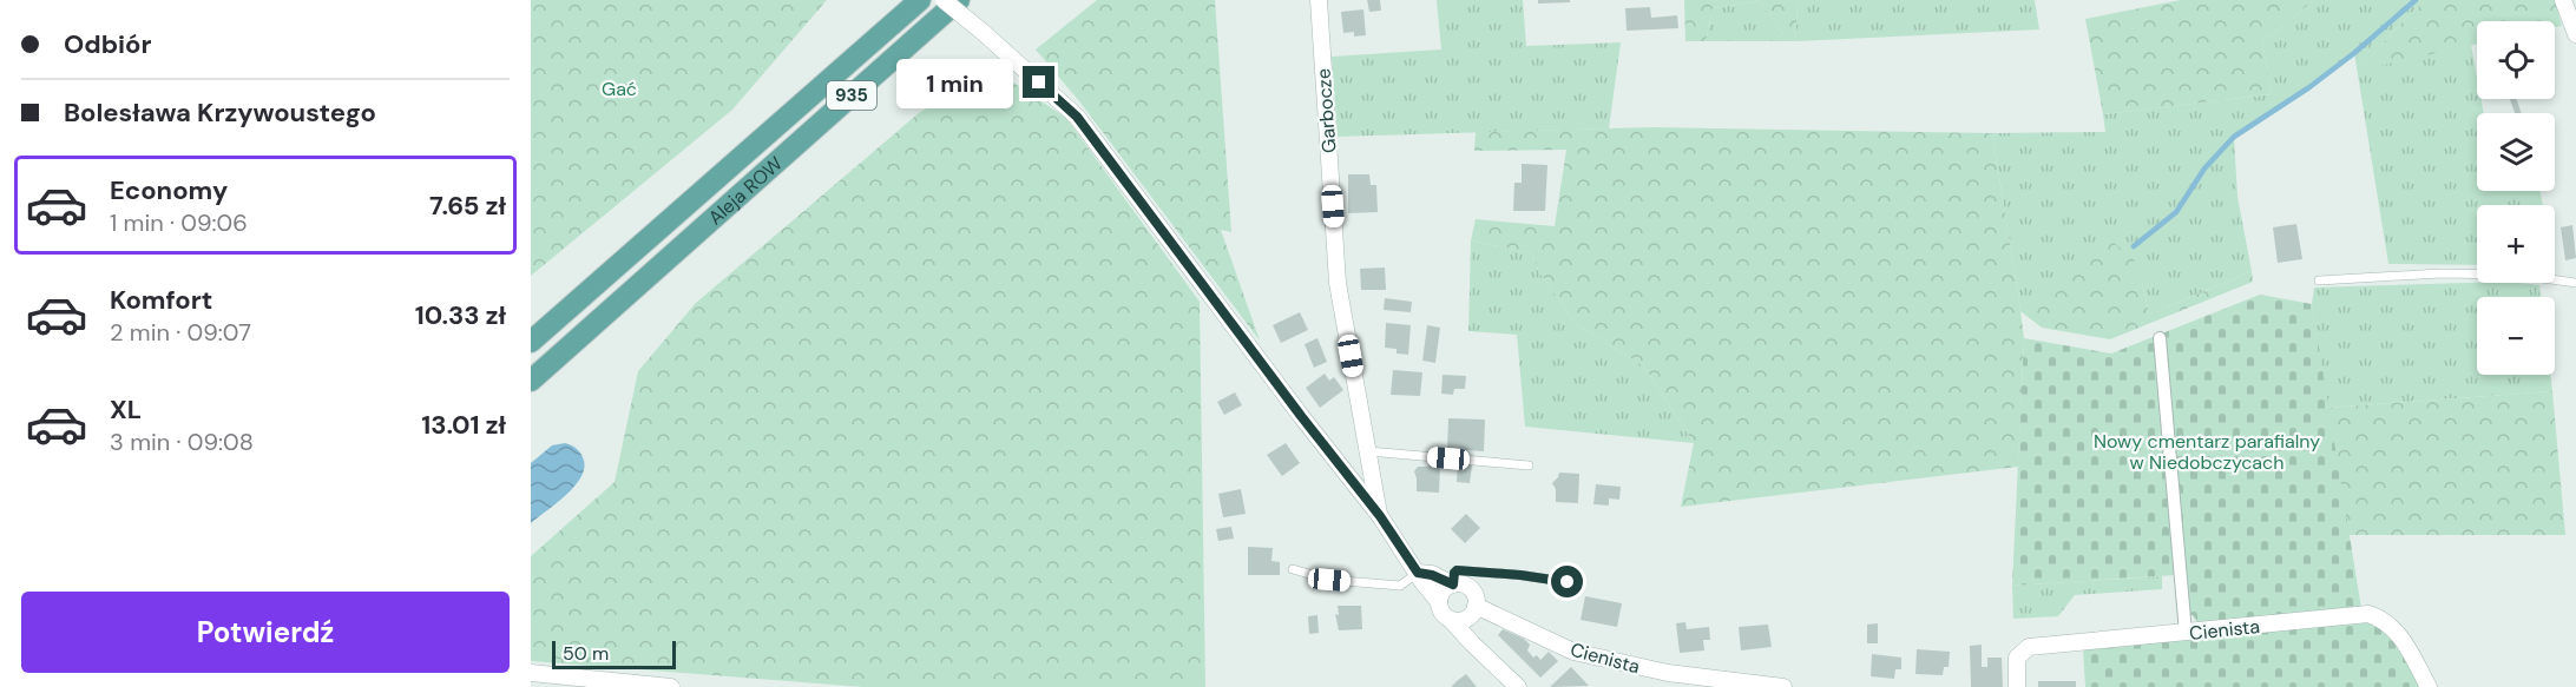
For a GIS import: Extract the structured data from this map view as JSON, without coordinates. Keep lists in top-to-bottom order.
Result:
{
  "streets": {
    "main road": ["935", "Aleja ROW"],
    "street": ["Garbocze", "Cienista"]
  },
  "parks": ["Gać", "Nowy cmentarz parafialny w Niedobczycach"],
  "scale_bar": "50 m",
  "page": {
    "banner": ["Odbiór", "Bolesława Krzywoustego"],
    "map_buttons": ["+", "−"],
    "bubble": "1 min",
    "list": [
      {
        "name": "Economy",
        "note": "1 min · 09:06",
        "value": "7.65 zł"
      },
      {
        "name": "Komfort",
        "note": "2 min · 09:07",
        "value": "10.33 zł"
      },
      {
        "name": "XL",
        "note": "3 min · 09:08",
        "value": "13.01 zł"
      }
    ],
    "buttons": "Potwierdź",
    "scale": "50 m"
  }
}
